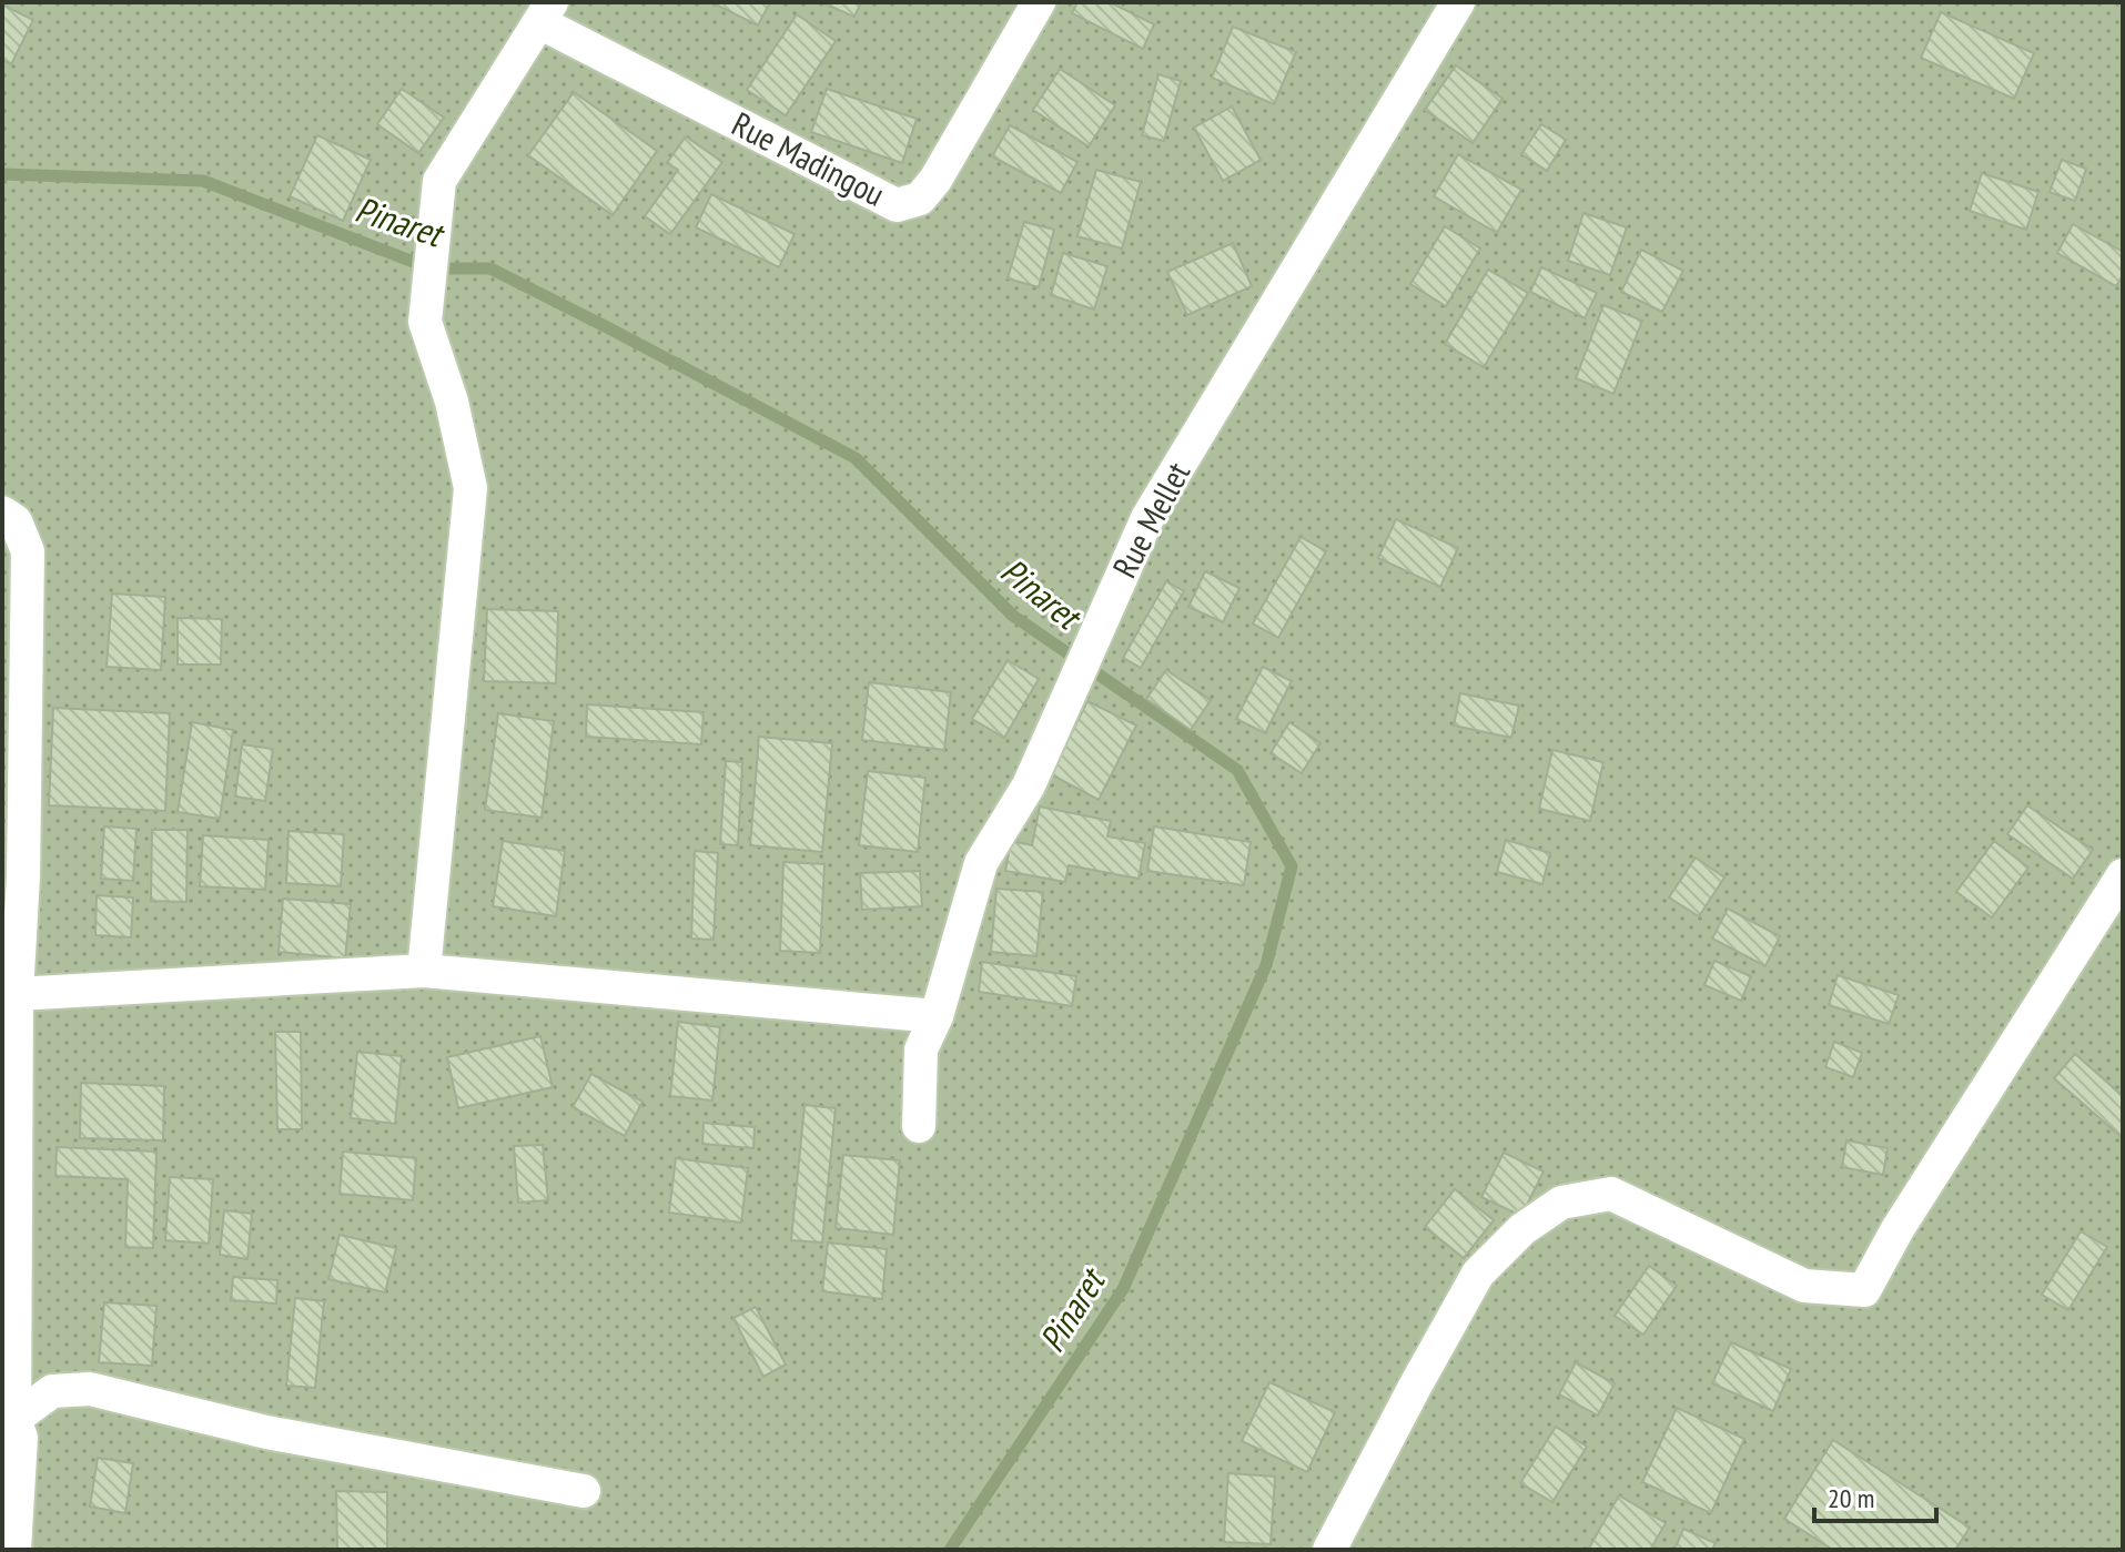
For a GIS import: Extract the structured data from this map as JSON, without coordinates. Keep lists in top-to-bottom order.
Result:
{
  "streets": {
    "street": ["Rue Madingou", "Rue Mellet"]
  },
  "water": ["Pinaret"],
  "scale_bar": "20 m"
}
